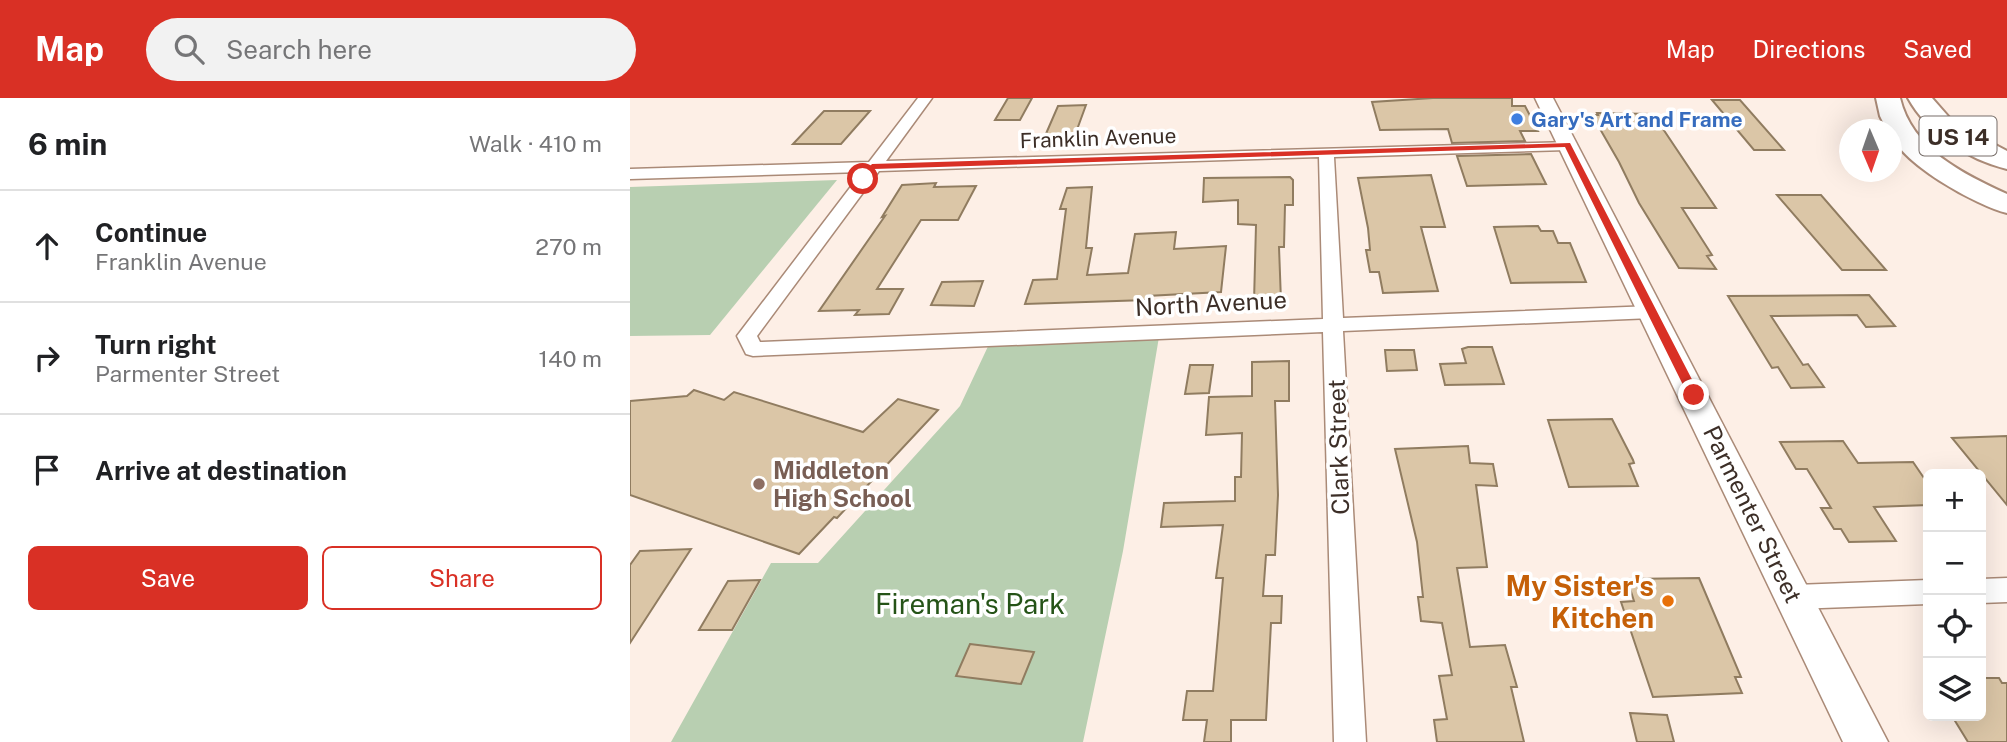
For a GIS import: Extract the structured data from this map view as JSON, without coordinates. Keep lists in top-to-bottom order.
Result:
{
  "streets": {
    "highway": ["US 14"],
    "street": [
      "Franklin Avenue",
      "North Avenue",
      "Clark Street",
      "Parmenter Street"
    ]
  },
  "crossings": [
    ["Franklin Avenue", "North Avenue"],
    ["Franklin Avenue", "Clark Street"],
    ["Franklin Avenue", "Parmenter Street"],
    ["North Avenue", "Clark Street"],
    ["North Avenue", "Parmenter Street"]
  ],
  "parks": ["Fireman's Park"],
  "places": ["Gary's Art and Frame", "Middleton High School", "My Sister's Kitchen"],
  "north": "bottom",
  "page": {
    "header": "Map",
    "search": "Search here",
    "nav": ["Map", "Directions", "Saved"],
    "heading": ["6 min", "Walk · 410 m"],
    "list": [
      ["Continue", "Franklin Avenue", "270 m"],
      ["Turn right", "Parmenter Street", "140 m"],
      "Arrive at destination"
    ],
    "map_buttons": ["+", "−"],
    "buttons": ["Save", "Share"]
  }
}
